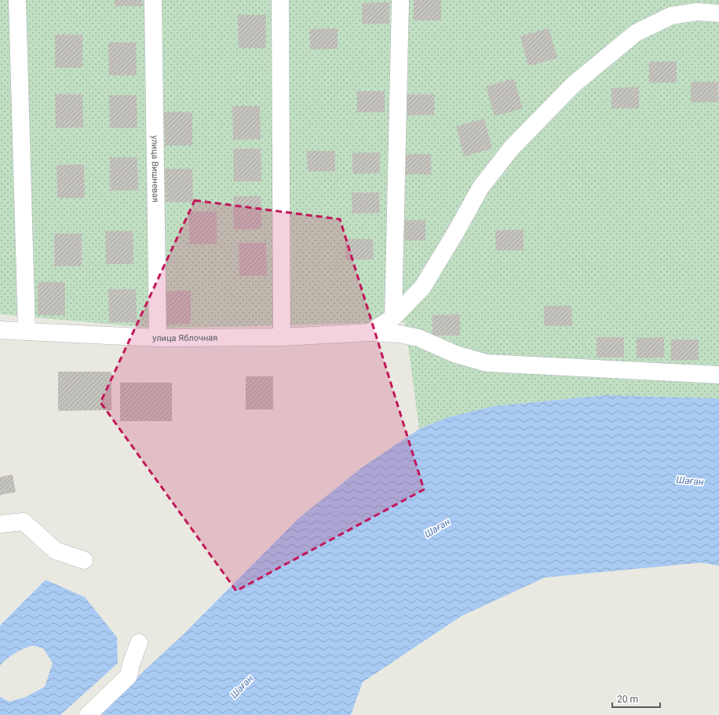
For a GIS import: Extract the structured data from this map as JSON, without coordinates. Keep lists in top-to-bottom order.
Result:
{
  "streets": {
    "street": ["улица Вишневая", "улица Яблочная"]
  },
  "crossings": [
    ["улица Вишневая", "улица Яблочная"]
  ],
  "water": ["Шаған"],
  "scale_bar": "20 m"
}
